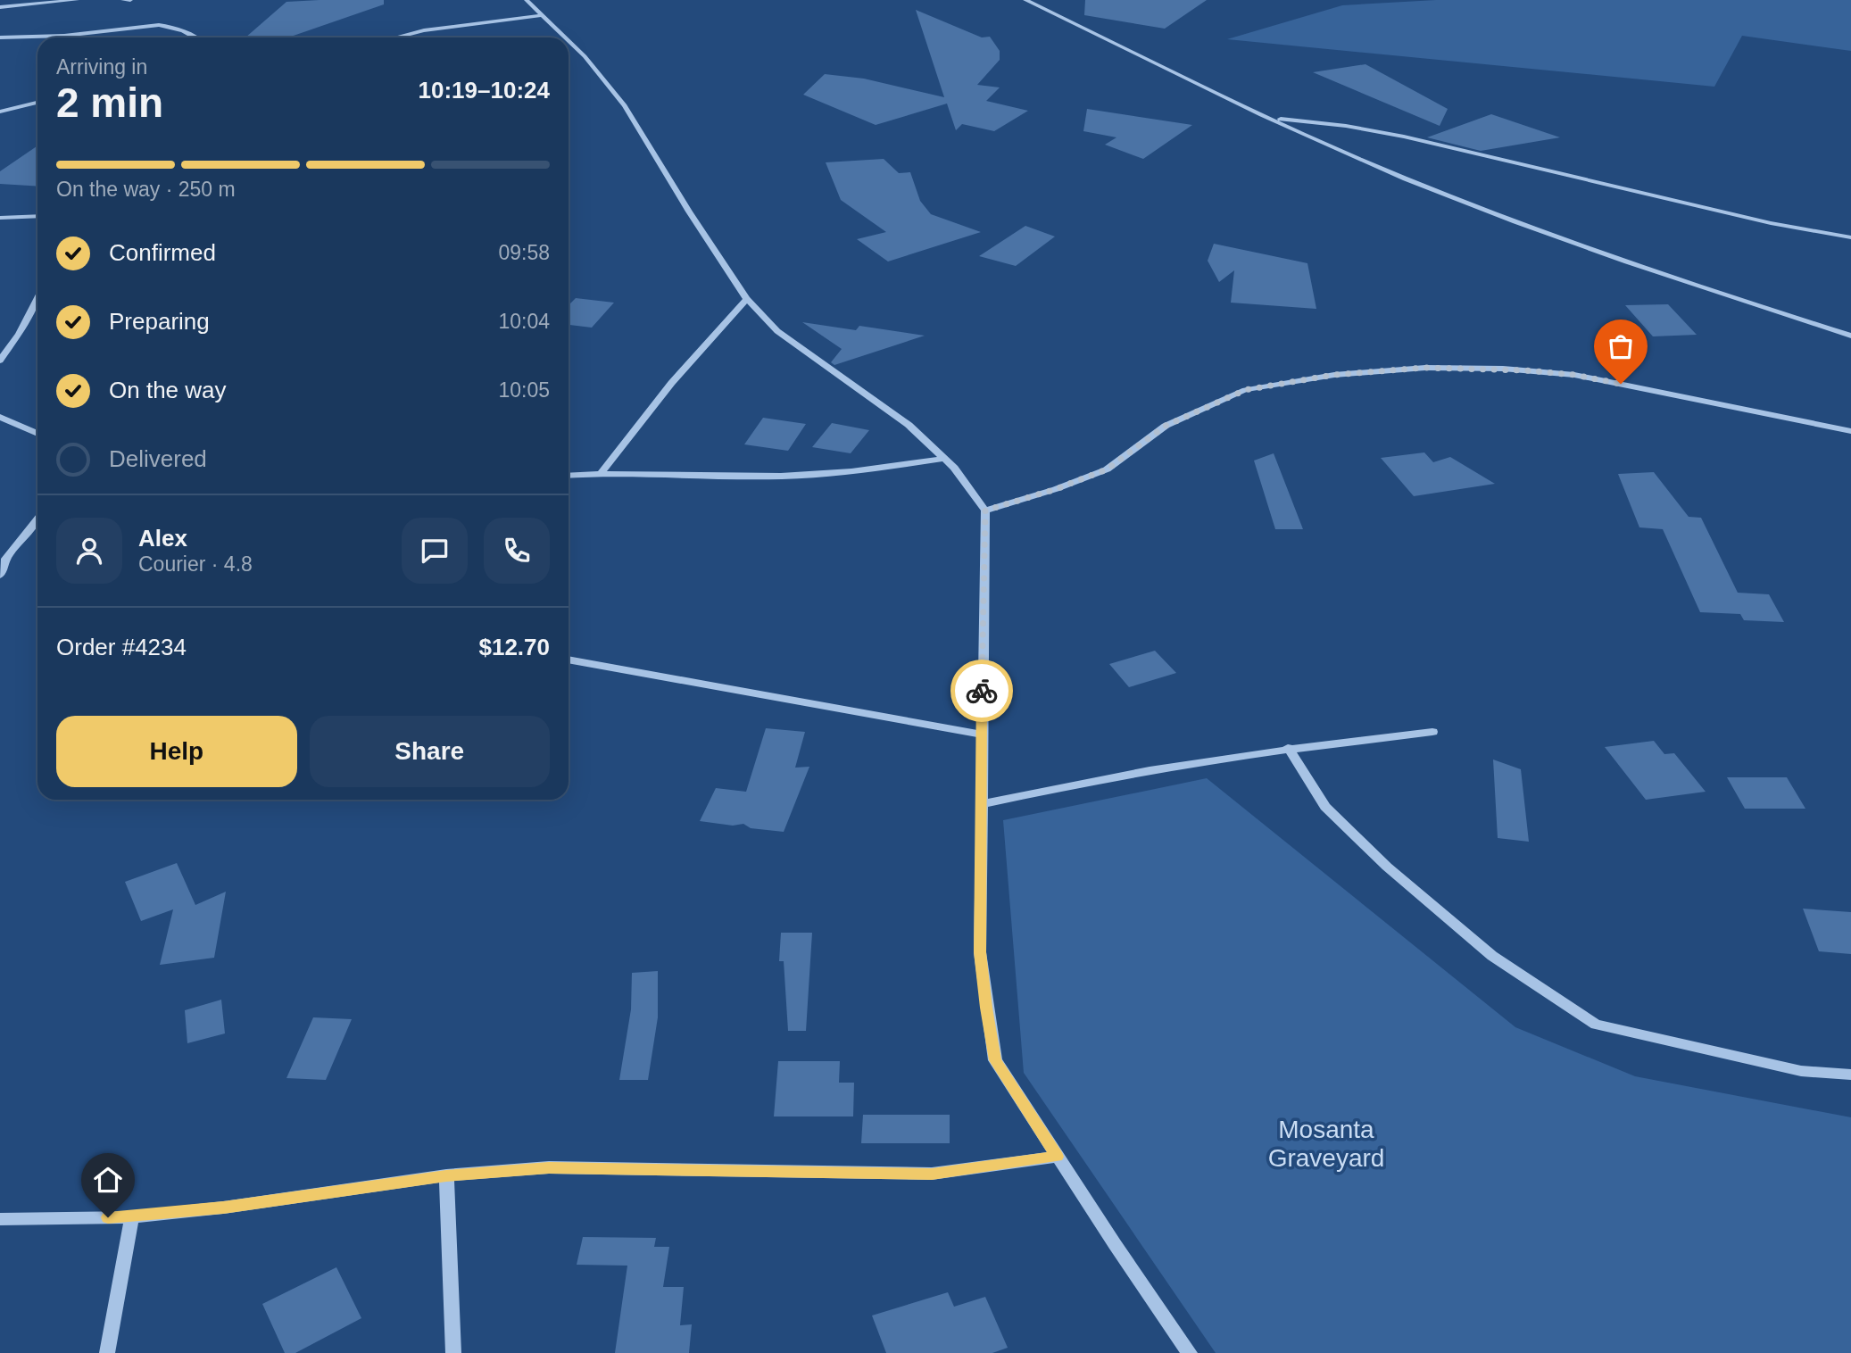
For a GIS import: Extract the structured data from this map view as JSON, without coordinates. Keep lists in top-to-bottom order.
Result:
{
  "parks": ["Mosanta Graveyard"],
  "page": {
    "heading": ["2 min", "Arriving in", "10:19–10:24"],
    "panel": [
      "Alex",
      "Courier · 4.8",
      "Order #4234",
      "$12.70"
    ],
    "bar": "On the way · 250 m",
    "list": [
      ["Confirmed", "09:58"],
      ["Preparing", "10:04"],
      ["On the way", "10:05"],
      "Delivered"
    ],
    "buttons": ["Help", "Share"]
  }
}
